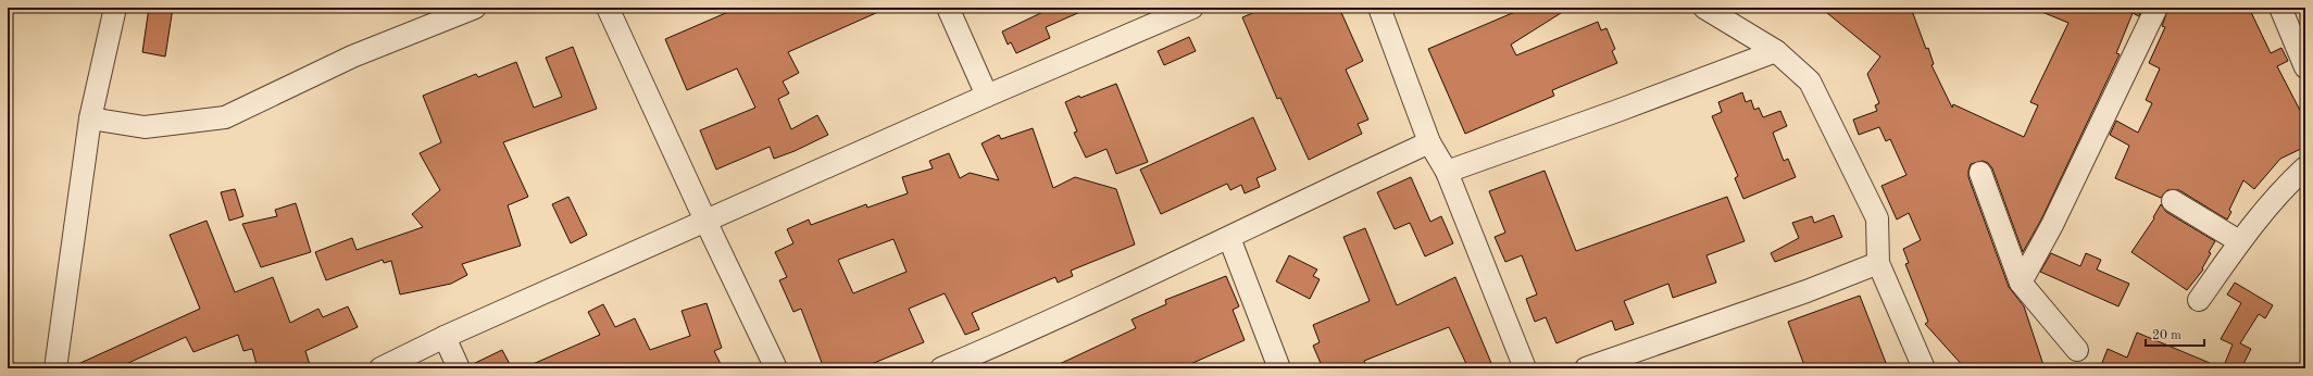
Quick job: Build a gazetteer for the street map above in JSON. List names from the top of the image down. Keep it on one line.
{"scale_bar":"20 m"}
